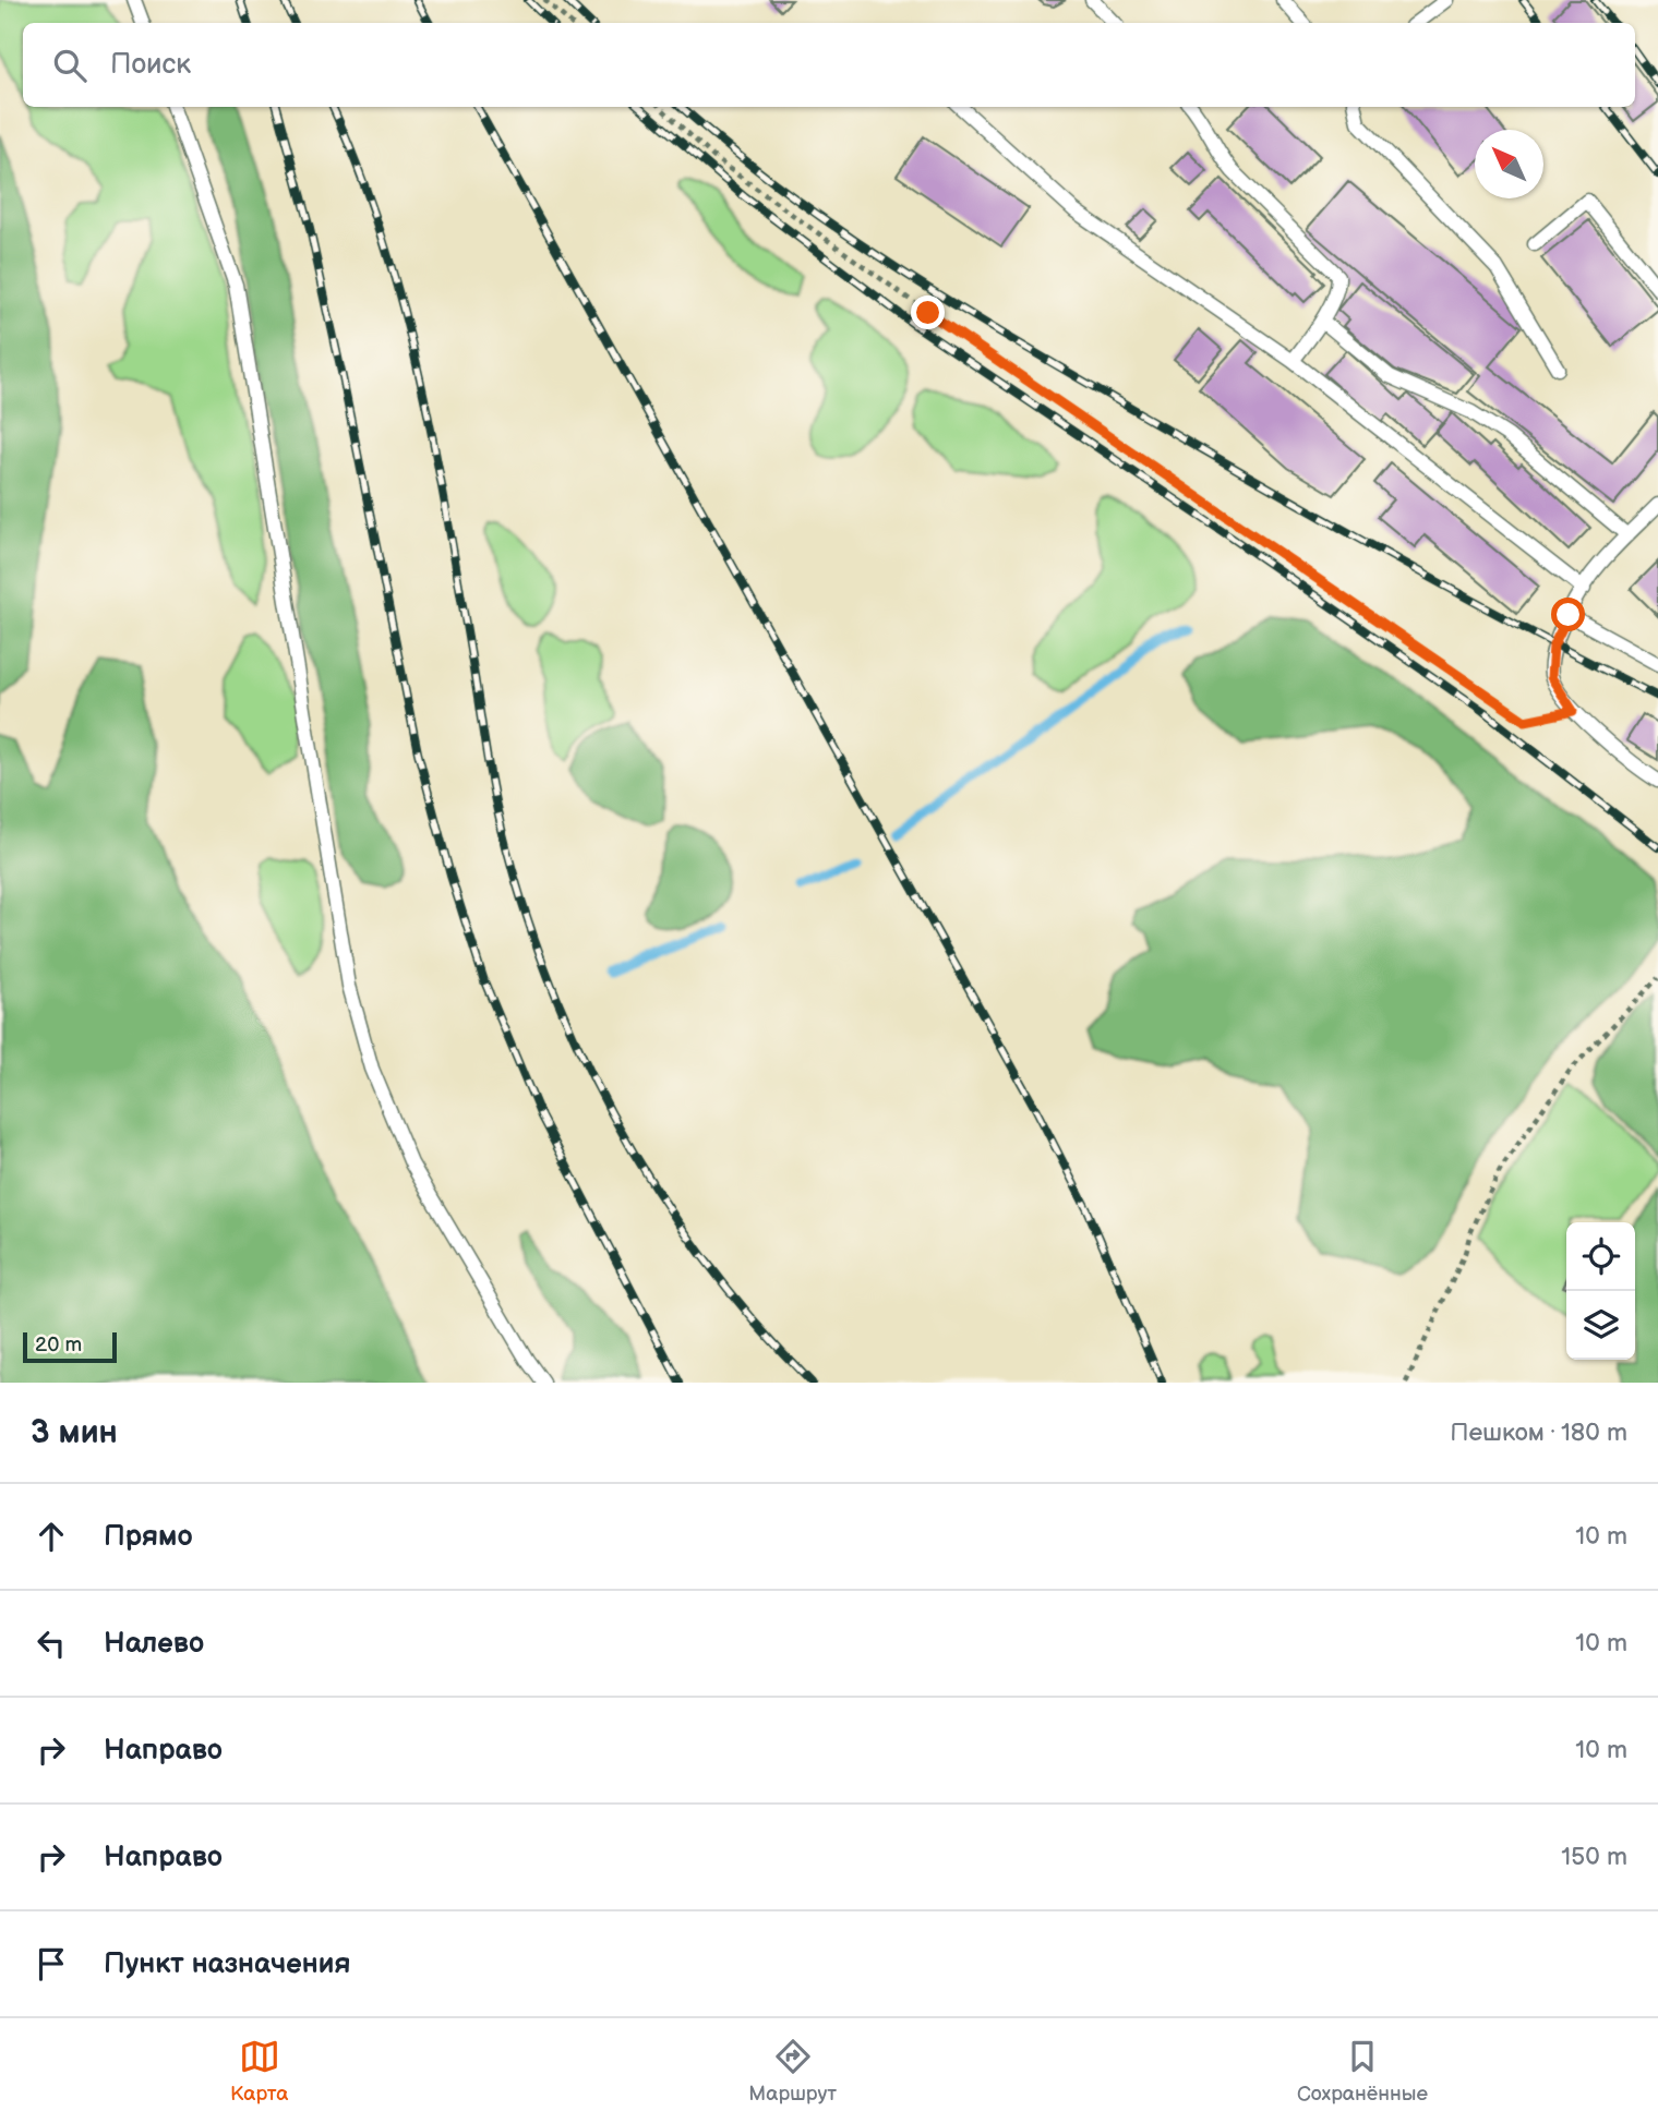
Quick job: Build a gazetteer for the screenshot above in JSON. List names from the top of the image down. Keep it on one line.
{"scale_bar":"20 m","north":"top left","page":{"search":"Поиск","scale":"20 m","heading":["3 мин","Пешком · 180 m"],"list":[["Прямо","10 m"],["Налево","10 m"],["Направо","10 m"],["Направо","150 m"],"Пункт назначения"],"nav":["Карта","Маршрут","Сохранённые"]}}
